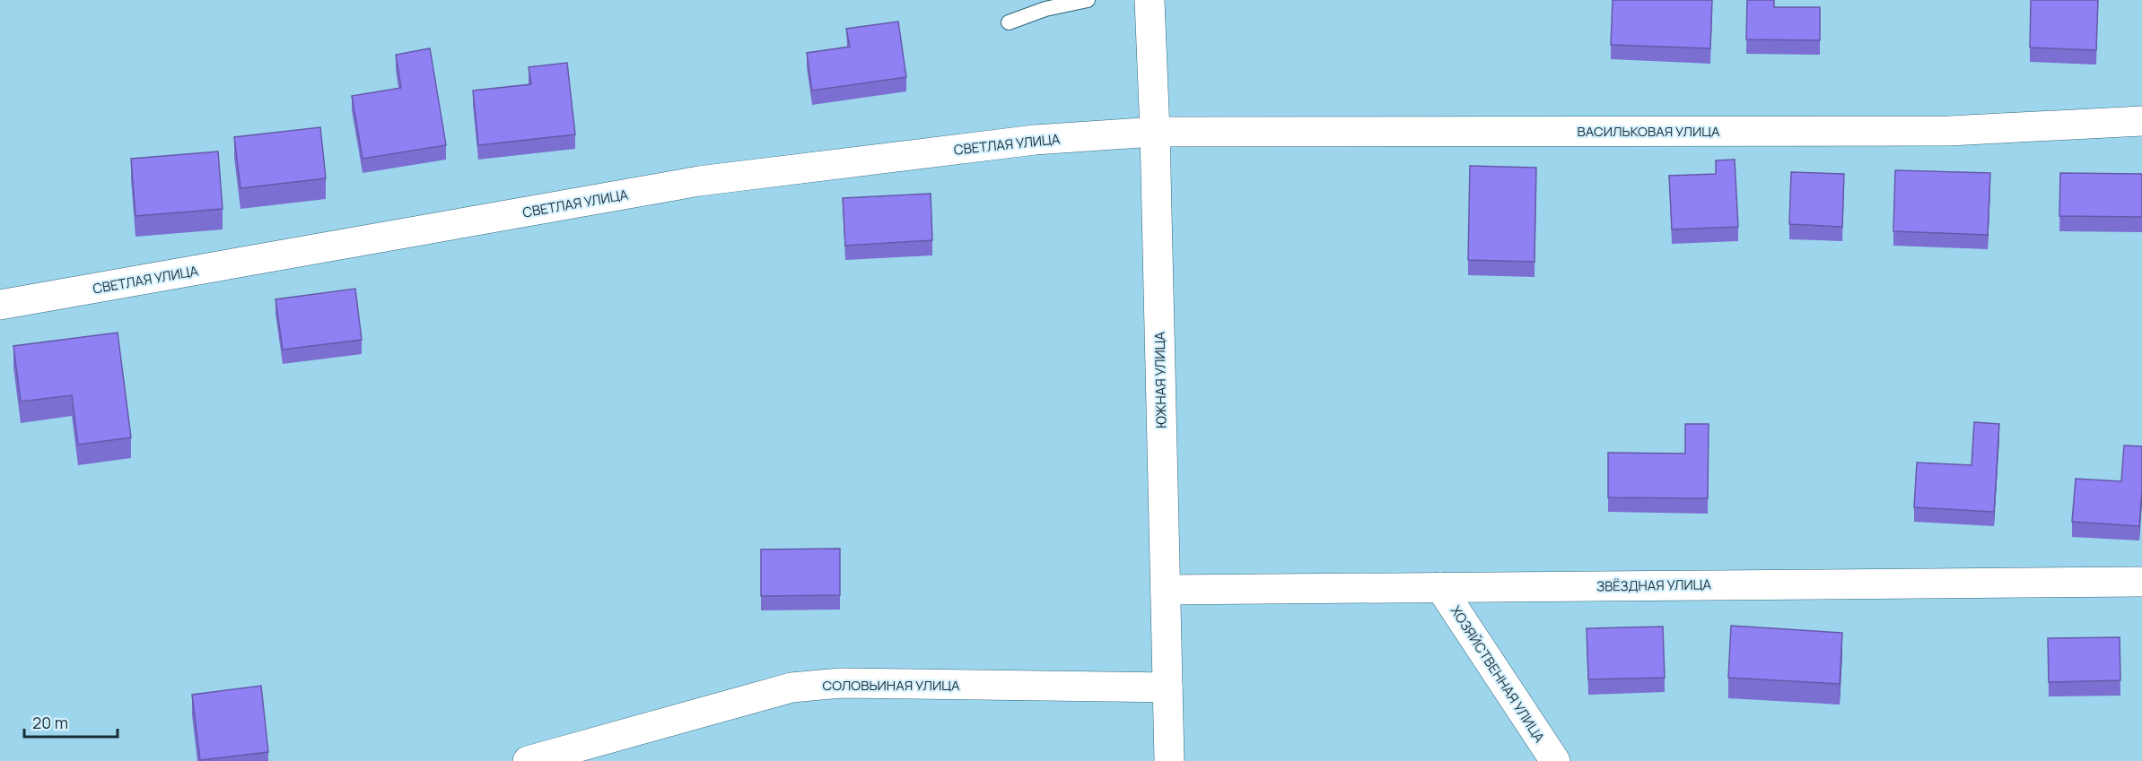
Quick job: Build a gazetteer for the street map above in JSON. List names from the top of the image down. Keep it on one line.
{"streets":{"street":["ВАСИЛЬКОВАЯ УЛИЦА","СВЕТЛАЯ УЛИЦА","ЮЖНАЯ УЛИЦА","ЗВЁЗДНАЯ УЛИЦА","ХОЗЯЙСТВЕННАЯ УЛИЦА","СОЛОВЬИНАЯ УЛИЦА"]},"crossings":[["ВАСИЛЬКОВАЯ УЛИЦА","СВЕТЛАЯ УЛИЦА"],["ВАСИЛЬКОВАЯ УЛИЦА","ЮЖНАЯ УЛИЦА"],["СВЕТЛАЯ УЛИЦА","ЮЖНАЯ УЛИЦА"],["ЮЖНАЯ УЛИЦА","ЗВЁЗДНАЯ УЛИЦА"],["ЮЖНАЯ УЛИЦА","СОЛОВЬИНАЯ УЛИЦА"],["ЗВЁЗДНАЯ УЛИЦА","ХОЗЯЙСТВЕННАЯ УЛИЦА"]],"scale_bar":"20 m"}
